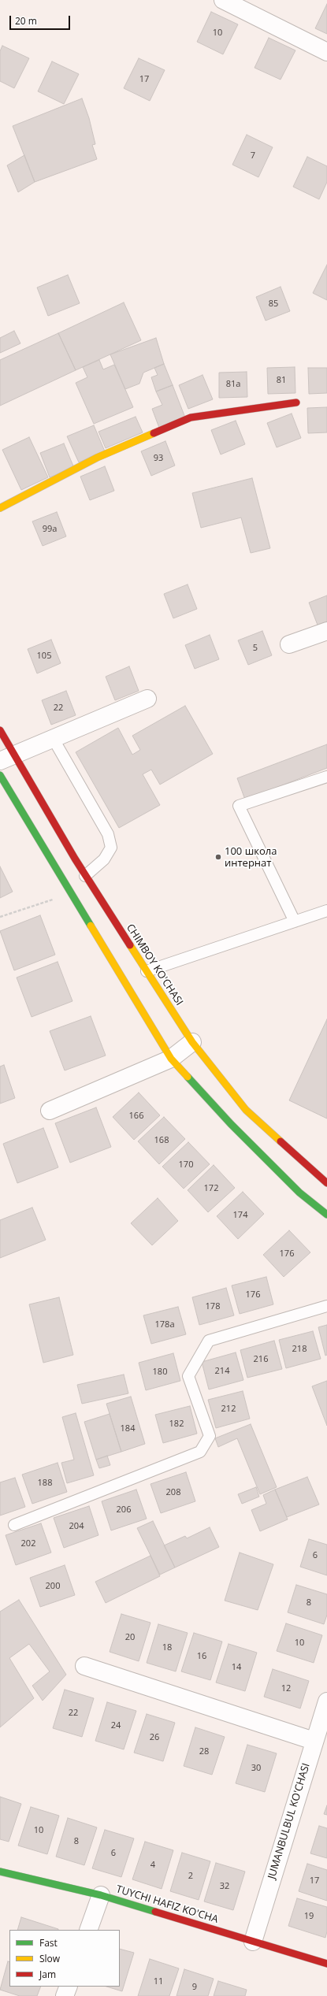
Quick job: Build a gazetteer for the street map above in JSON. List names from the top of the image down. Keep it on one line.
{"streets":{"main road":["CHIMBOY KO'CHASI","TUYCHI HAFIZ KO'CHA"],"street":["JUMANBULBUL KO'CHASI"]},"crossings":[["JUMANBULBUL KO'CHASI","TUYCHI HAFIZ KO'CHA"]],"places":["100 школа интернат"],"house_numbers":["10","17","7","85","81","81a","93","99a","5","105","22","166","168","170","172","174","176","176","178","178a","218","216","214","180","212","182","184","188","208","206","204","202","6","200","8","20","10","18","16","14","12","22","24","26","28","30","10","8","6","4","2","17","32","19","11","9"],"legend":["Fast","Slow","Jam"],"scale_bar":"20 m"}
